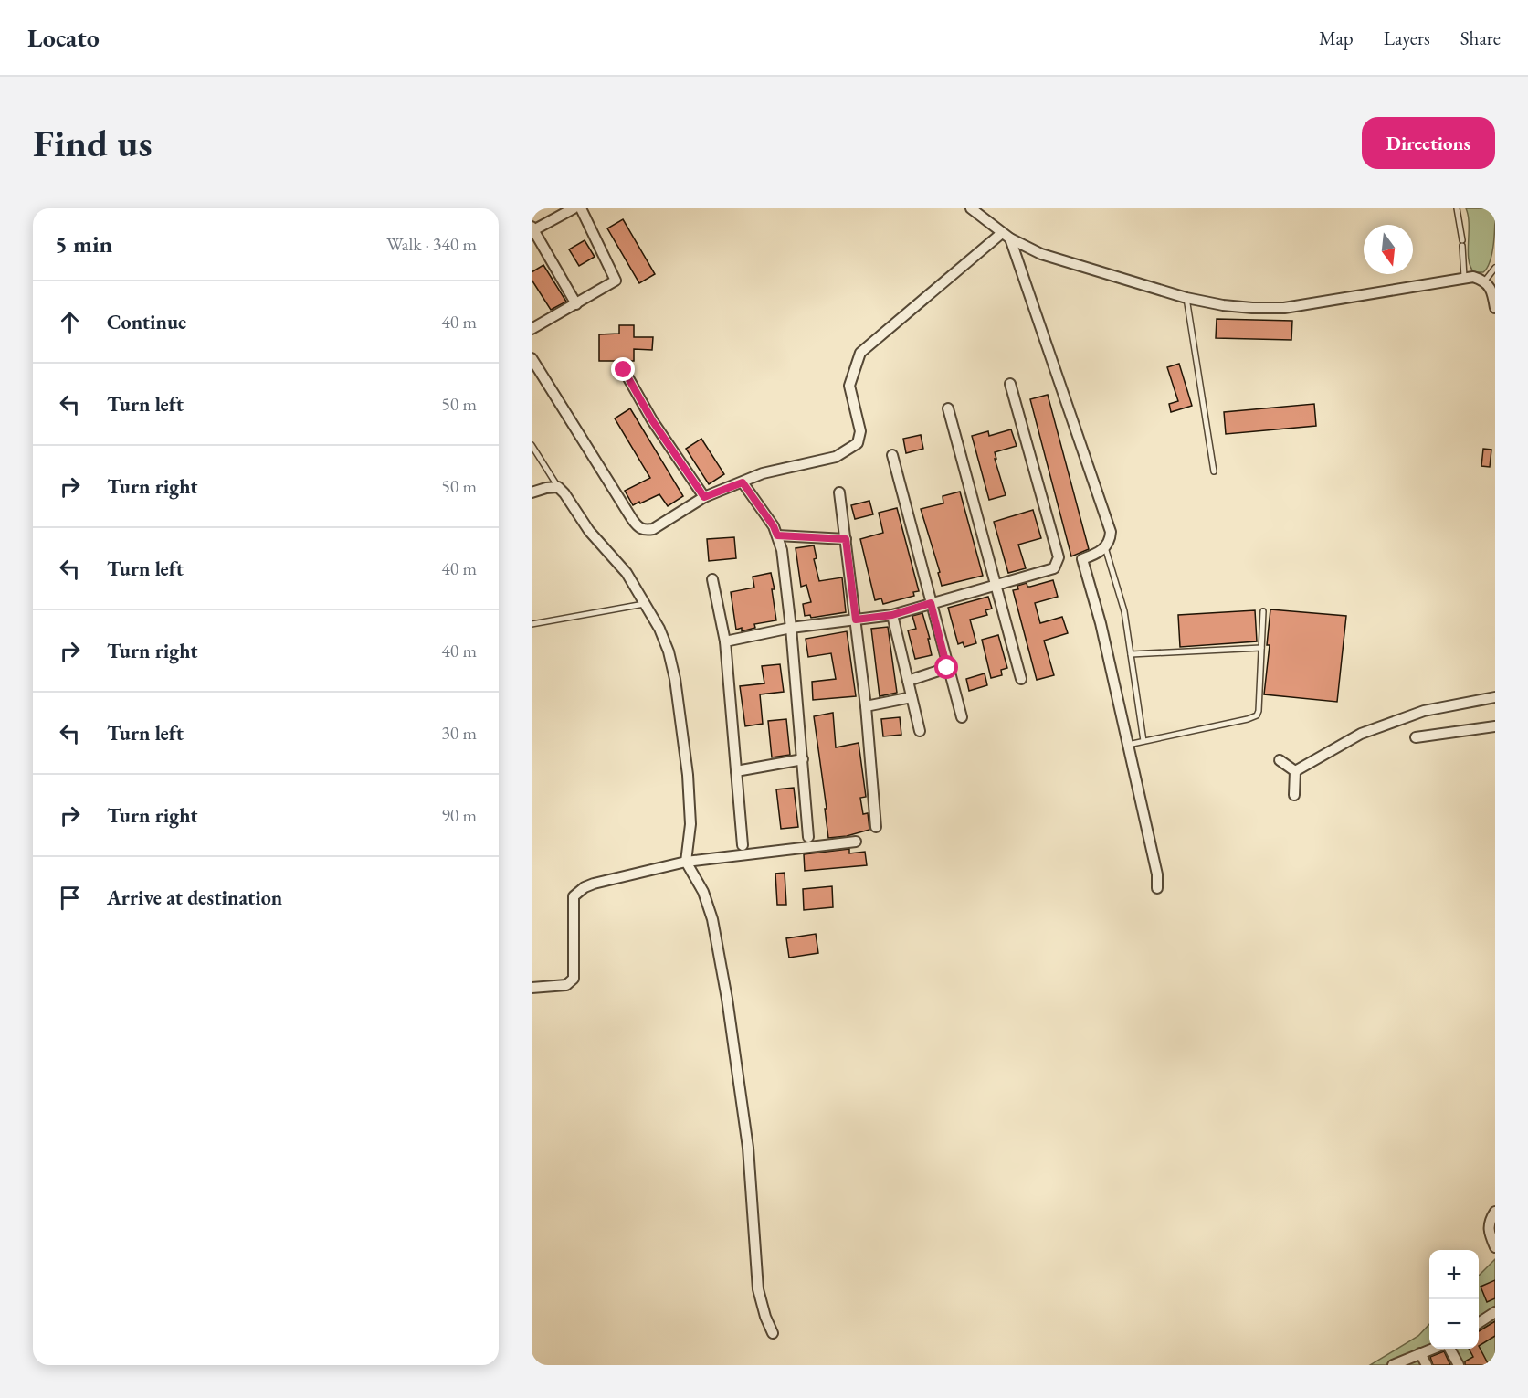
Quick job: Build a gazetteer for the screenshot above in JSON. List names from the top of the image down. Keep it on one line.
{"north":"bottom","page":{"header":"Locato","nav":["Map","Layers","Share"],"buttons":"Directions","title":"Find us","heading":["5 min","Walk · 340 m"],"list":[["Continue","40 m"],["Turn left","50 m"],["Turn right","50 m"],["Turn left","40 m"],["Turn right","40 m"],["Turn left","30 m"],["Turn right","90 m"],"Arrive at destination"],"map_buttons":["+","−"]}}
